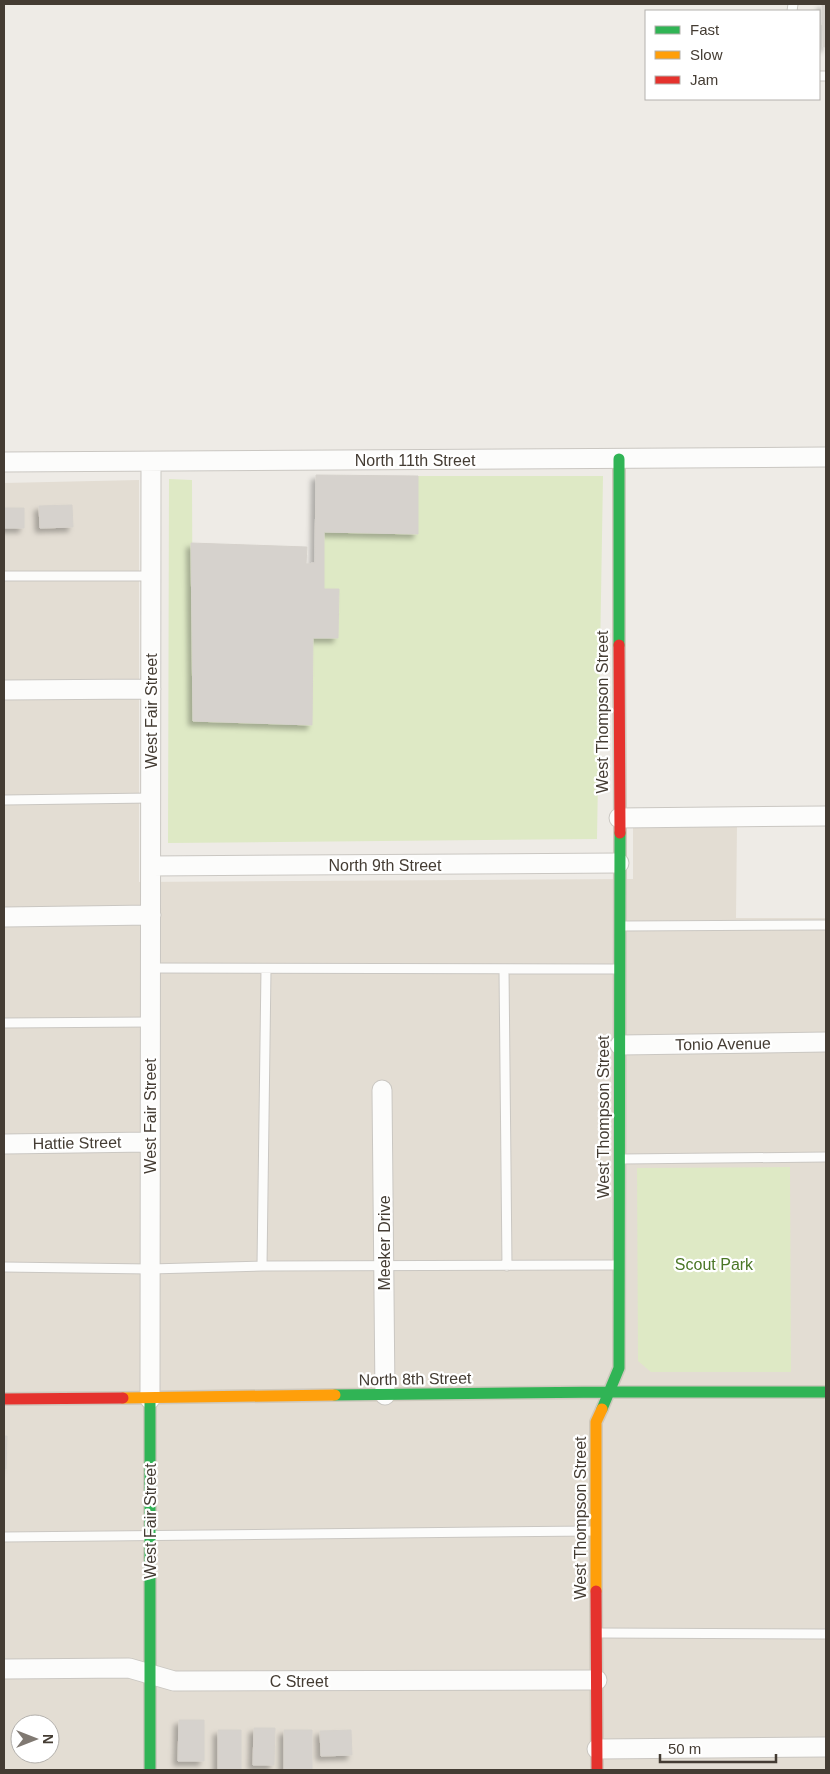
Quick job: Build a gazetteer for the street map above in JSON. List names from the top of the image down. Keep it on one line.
{"streets":{"street":["North 11th Street","West Fair Street","West Thompson Street","North 9th Street","Tonio Avenue","Hattie Street","Meeker Drive","North 8th Street","C Street"]},"crossings":[["North 11th Street","West Fair Street"],["North 11th Street","West Thompson Street"],["West Fair Street","North 9th Street"],["West Fair Street","Hattie Street"],["West Fair Street","North 8th Street"],["West Fair Street","C Street"],["West Thompson Street","North 9th Street"],["West Thompson Street","Tonio Avenue"],["West Thompson Street","North 8th Street"],["West Thompson Street","C Street"],["Meeker Drive","North 8th Street"]],"parks":["Scout Park"],"legend":["Fast","Slow","Jam"],"scale_bar":"50 m","north":"right"}
